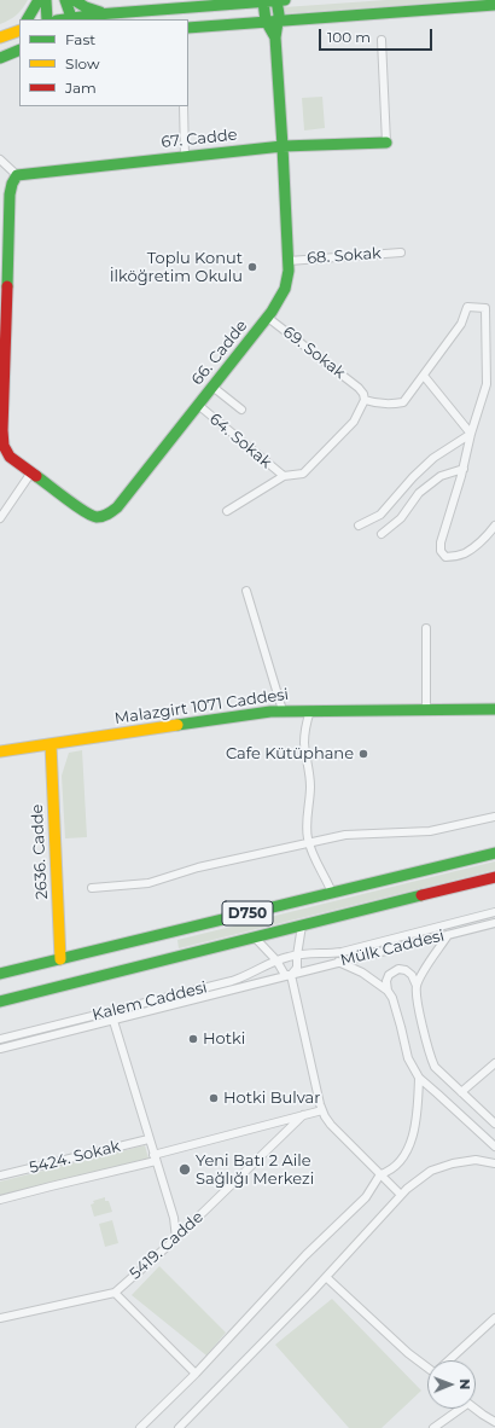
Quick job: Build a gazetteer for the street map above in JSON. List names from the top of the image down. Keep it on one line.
{"streets":{"main road":["67. Cadde","66. Cadde","Malazgirt 1071 Caddesi","2636. Cadde","D750"],"street":["68. Sokak","69. Sokak","64. Sokak","Mülk Caddesi","Kalem Caddesi","5424. Sokak","5419. Cadde"]},"crossings":[["67. Cadde","66. Cadde"],["68. Sokak","66. Cadde"],["66. Cadde","69. Sokak"],["66. Cadde","64. Sokak"],["Malazgirt 1071 Caddesi","2636. Cadde"],["2636. Cadde","D750"],["Mülk Caddesi","Kalem Caddesi"]],"places":["Toplu Konut İlköğretim Okulu","Cafe Kütüphane","Hotki","Hotki Bulvar","Yeni Batı 2 Aile Sağlığı Merkezi"],"legend":["Fast","Slow","Jam"],"scale_bar":"100 m","north":"right"}
